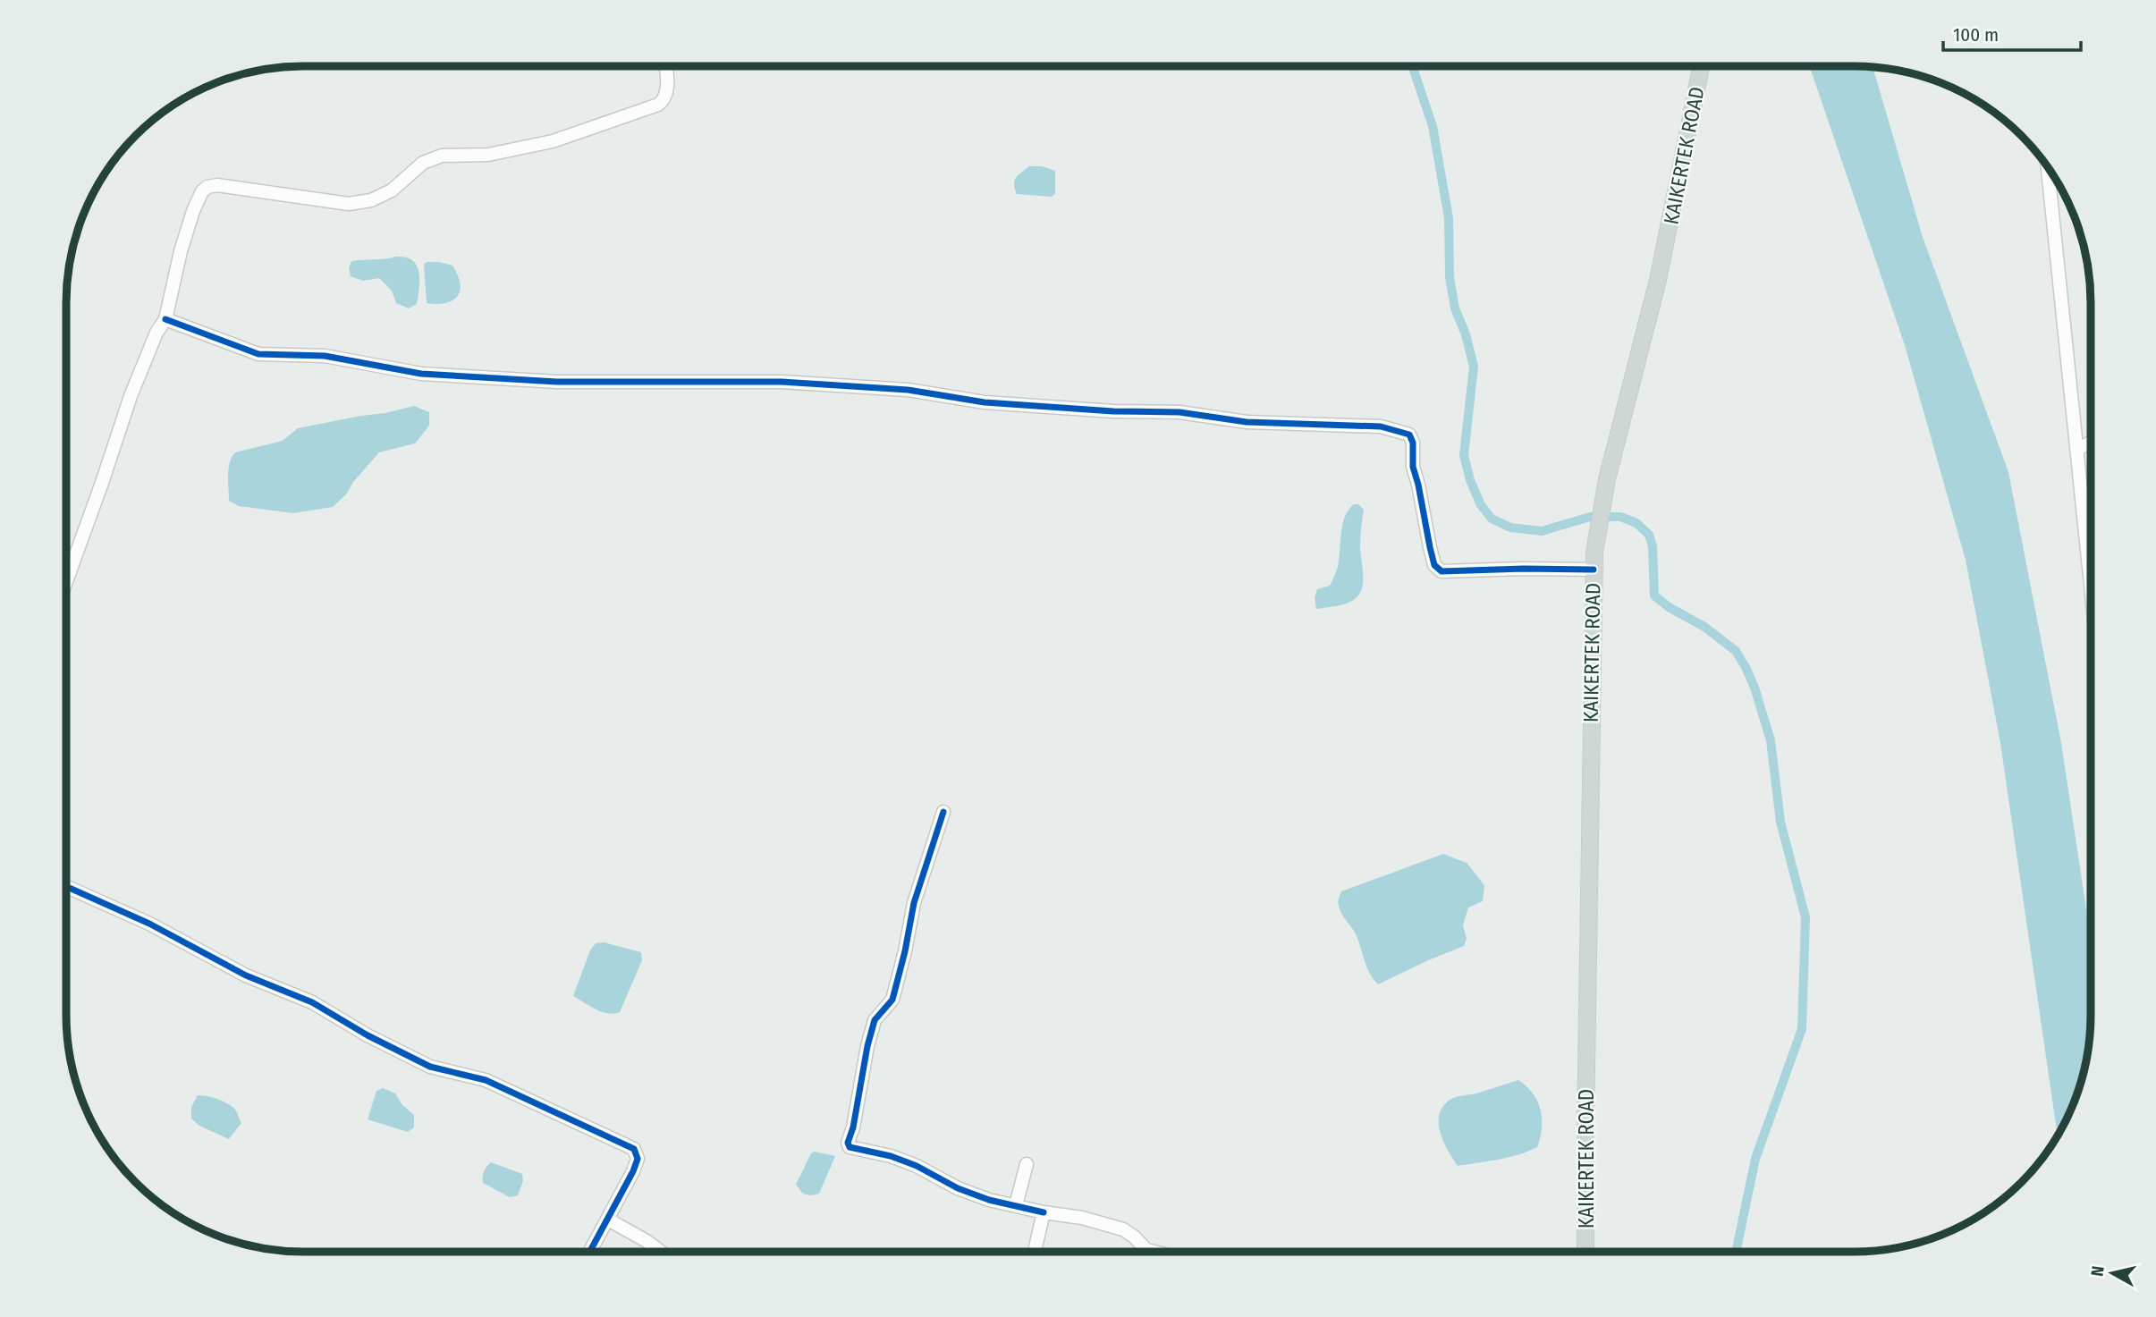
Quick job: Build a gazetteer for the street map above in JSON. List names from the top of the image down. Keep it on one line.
{"streets":{"main road":["KAIKERTEK ROAD"]},"scale_bar":"100 m","north":"left"}
